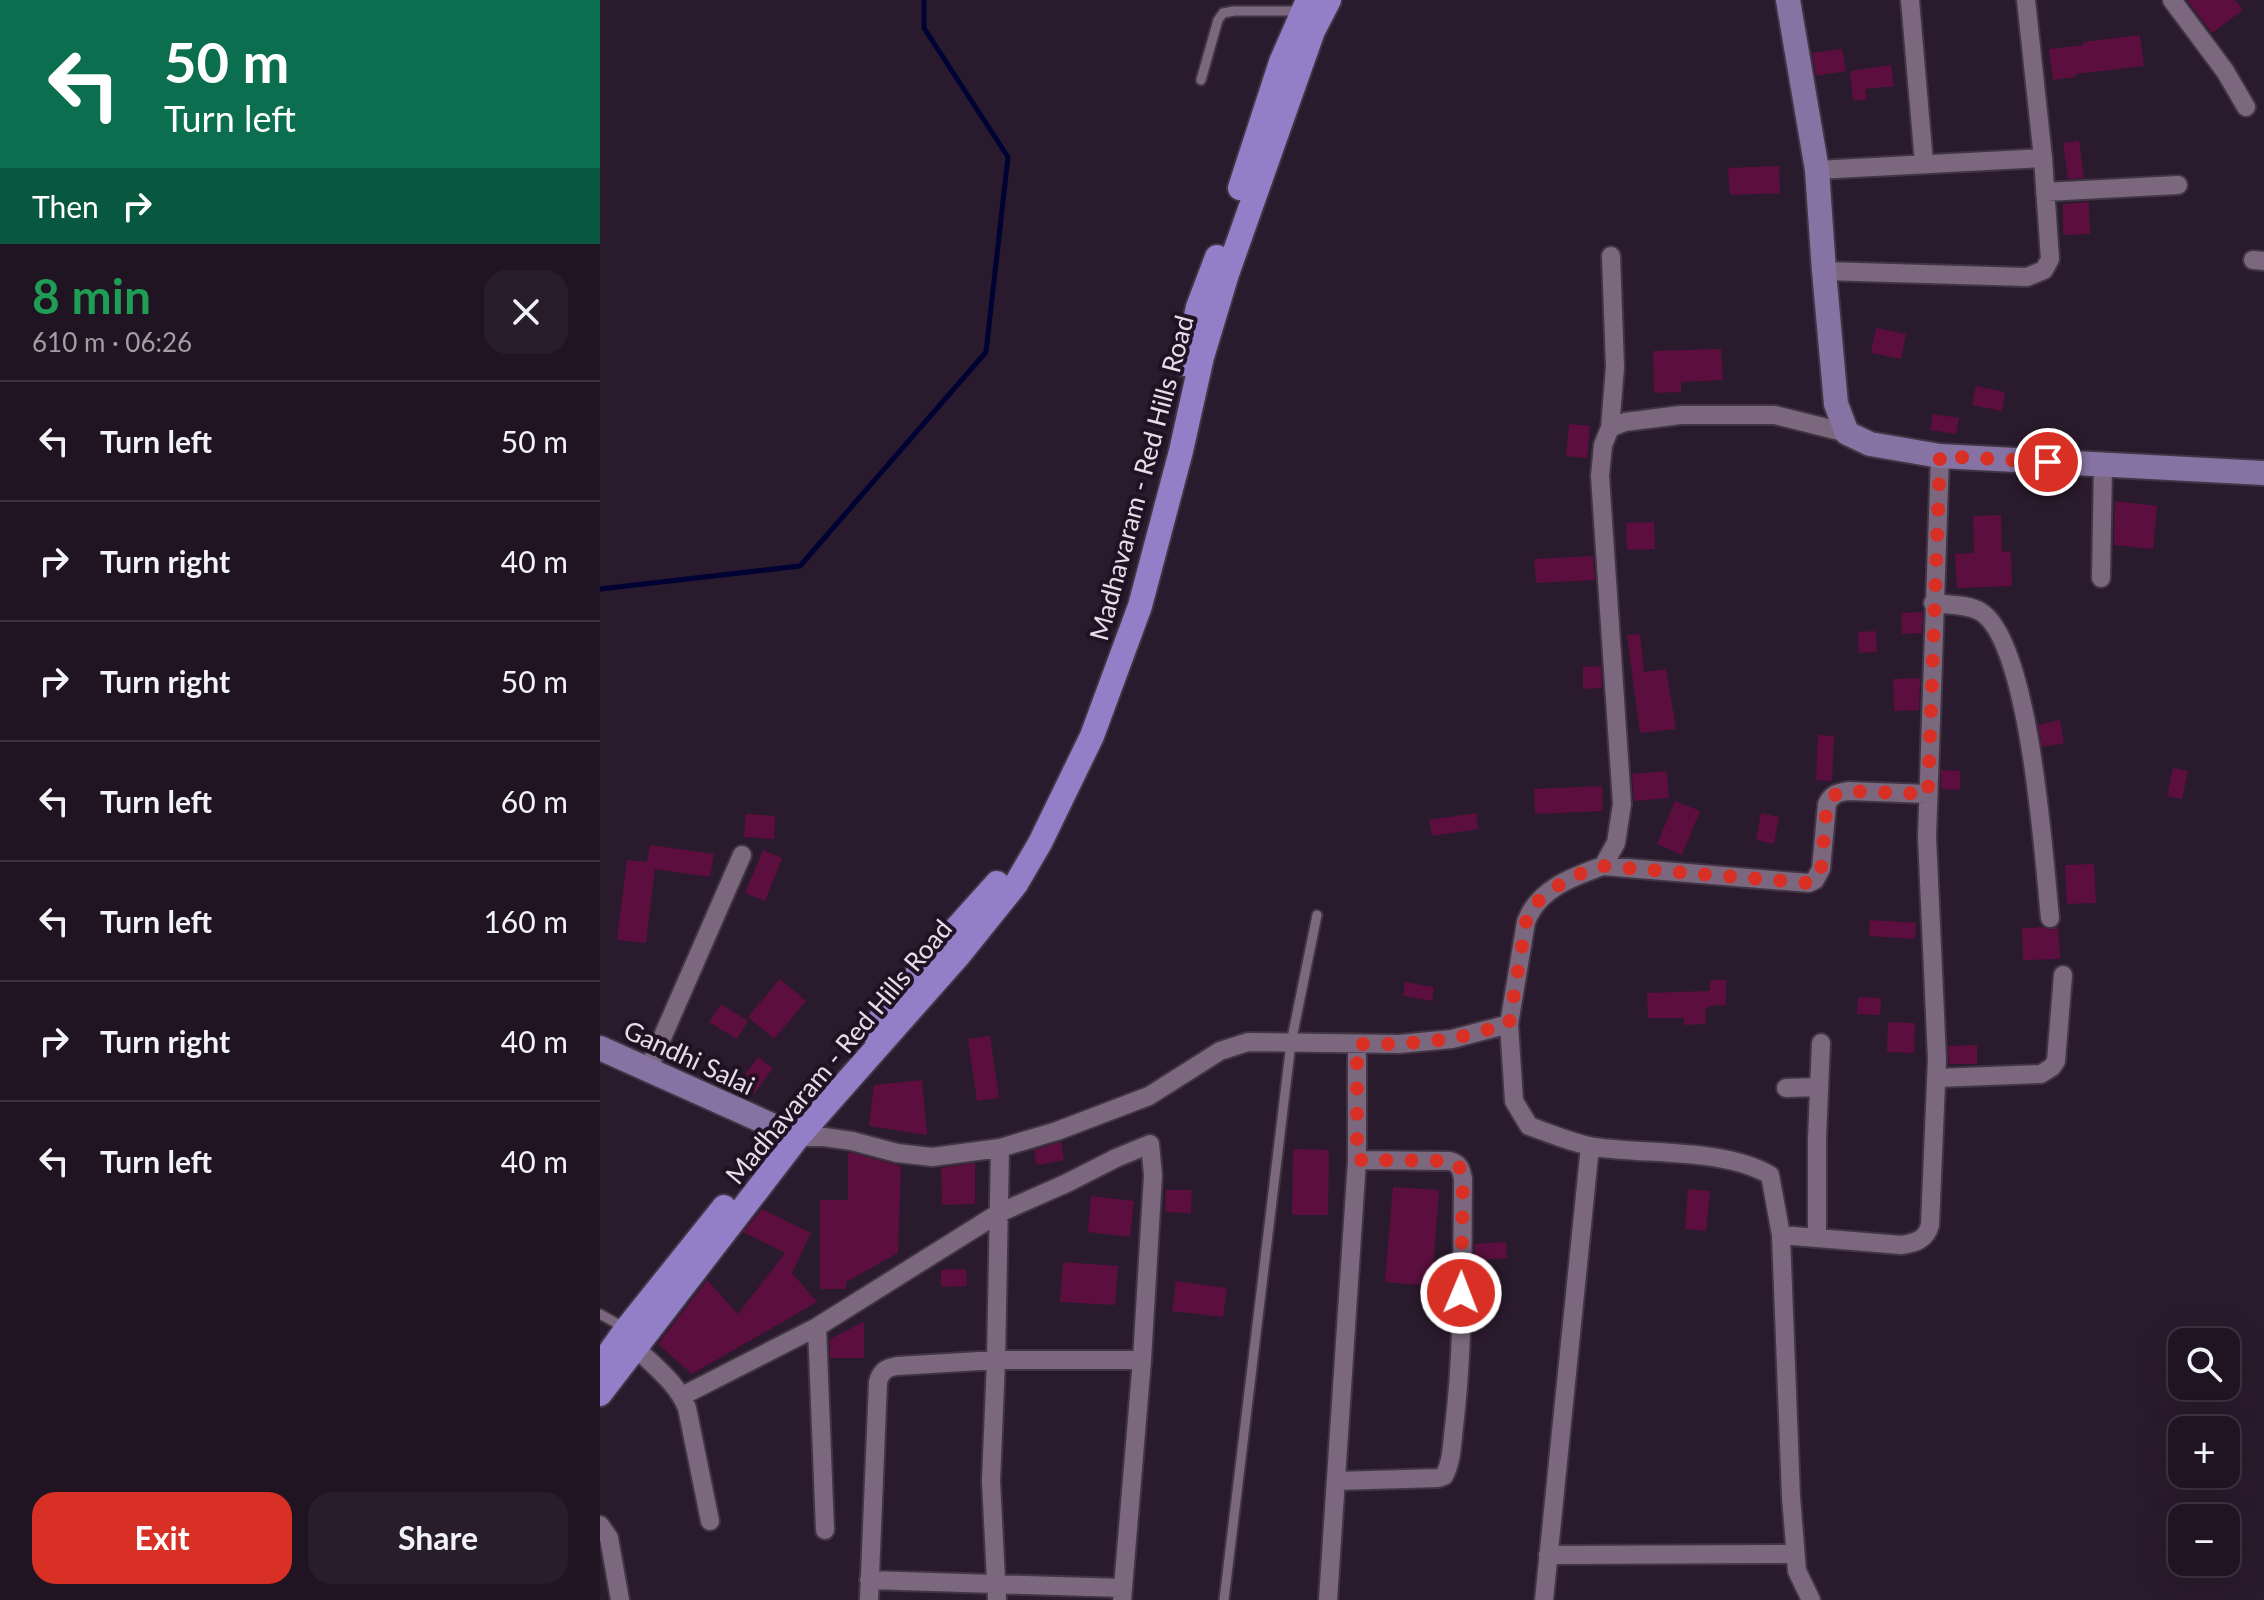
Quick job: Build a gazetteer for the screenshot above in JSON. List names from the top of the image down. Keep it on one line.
{"streets":{"main road":["Madhavaram - Red Hills Road"],"street":["Gandhi Salai"]},"crossings":[["Madhavaram - Red Hills Road","Gandhi Salai"]],"page":{"turn":["50 m","Turn left"],"then":"Then","heading":["8 min","610 m · 06:26"],"list":[{"name":"Turn left","value":"50 m"},{"name":"Turn right","value":"40 m"},{"name":"Turn right","value":"50 m"},{"name":"Turn left","value":"60 m"},{"name":"Turn left","value":"160 m"},{"name":"Turn right","value":"40 m"},{"name":"Turn left","value":"40 m"}],"map_buttons":["+","−"],"buttons":["Exit","Share"]}}
